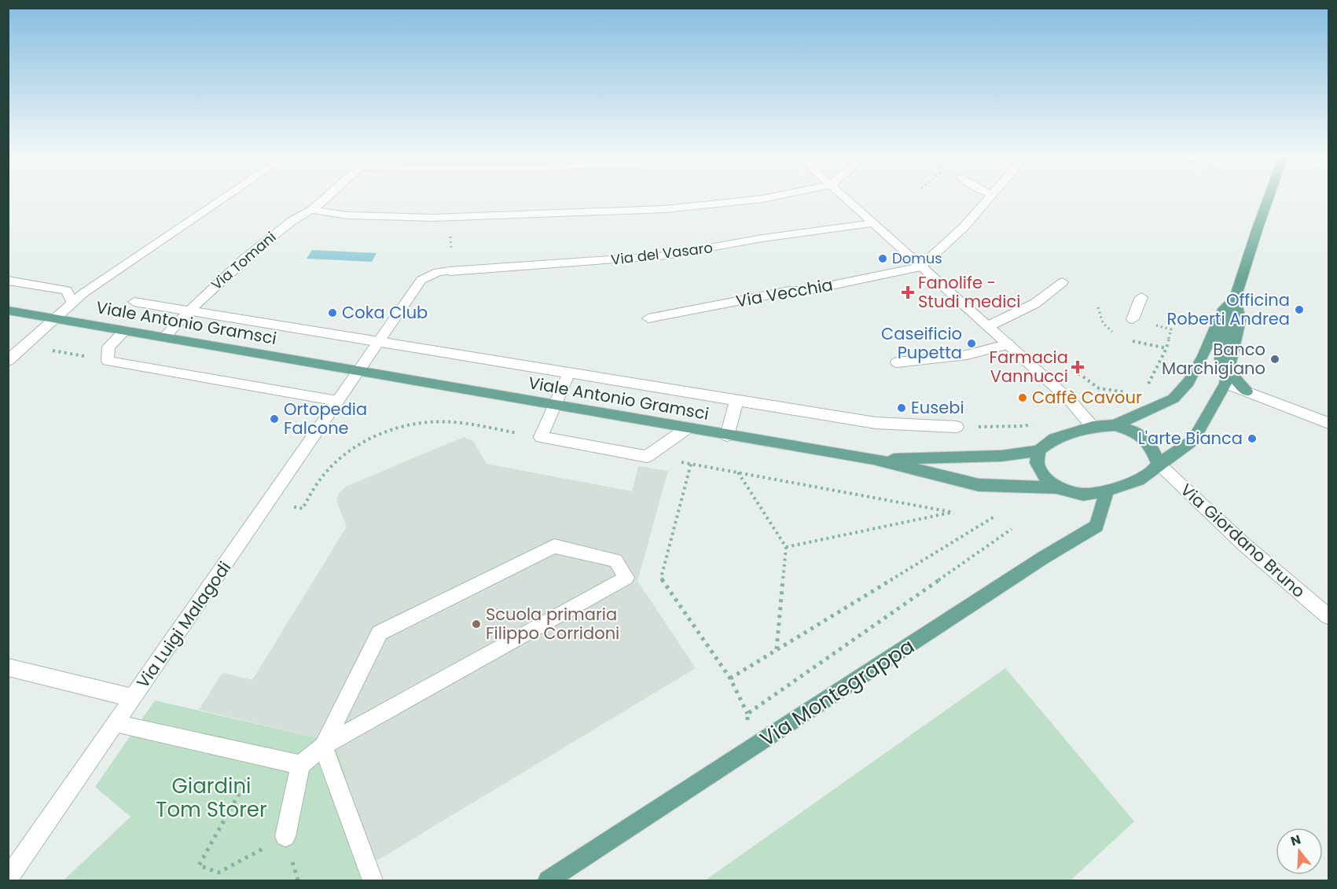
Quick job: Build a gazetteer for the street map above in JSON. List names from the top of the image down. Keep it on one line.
{"streets":{"main road":["Viale Antonio Gramsci","Via Montegrappa"],"street":["Via del Vasaro","Via Tomani","Via Vecchia","Via Giordano Bruno","Via Luigi Malagodi"]},"crossings":[["Via Tomani","Viale Antonio Gramsci"],["Viale Antonio Gramsci","Via Giordano Bruno"],["Viale Antonio Gramsci","Via Luigi Malagodi"],["Viale Antonio Gramsci","Via Montegrappa"]],"parks":["Giardini Tom Storer"],"places":{"other":["Domus","Officina Roberti Andrea","Coka Club","Caseificio Pupetta","Banco Marchigiano","Caffè Cavour","Eusebi","Ortopedia Falcone","L'arte Bianca","Scuola primaria Filippo Corridoni"],"health":["Fanolife - Studi medici","Farmacia Vannucci"]},"north":"top"}
